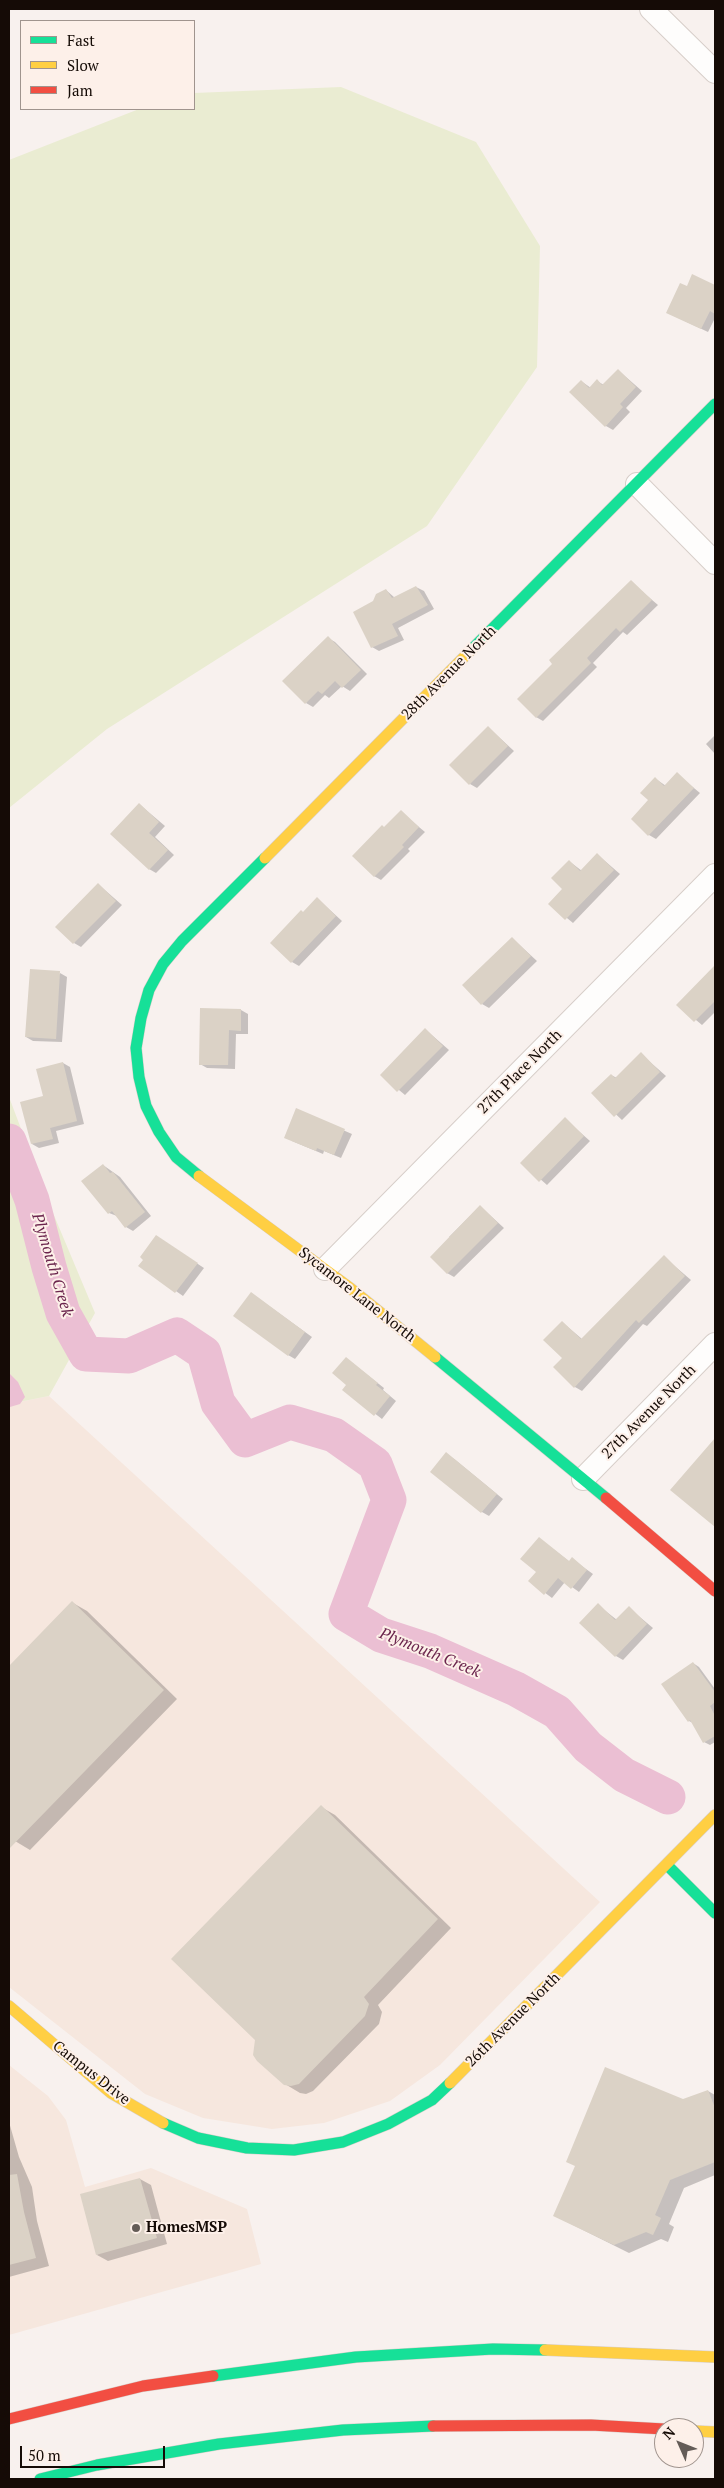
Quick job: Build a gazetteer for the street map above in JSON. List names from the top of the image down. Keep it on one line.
{"streets":{"main road":["28th Avenue North","Sycamore Lane North","26th Avenue North","Campus Drive"],"street":["27th Place North","27th Avenue North"]},"crossings":[["28th Avenue North","Sycamore Lane North"],["27th Place North","Sycamore Lane North"],["Sycamore Lane North","27th Avenue North"],["26th Avenue North","Campus Drive"]],"water":["Plymouth Creek"],"places":["HomesMSP"],"legend":["Fast","Slow","Jam"],"scale_bar":"50 m","north":"top left"}
